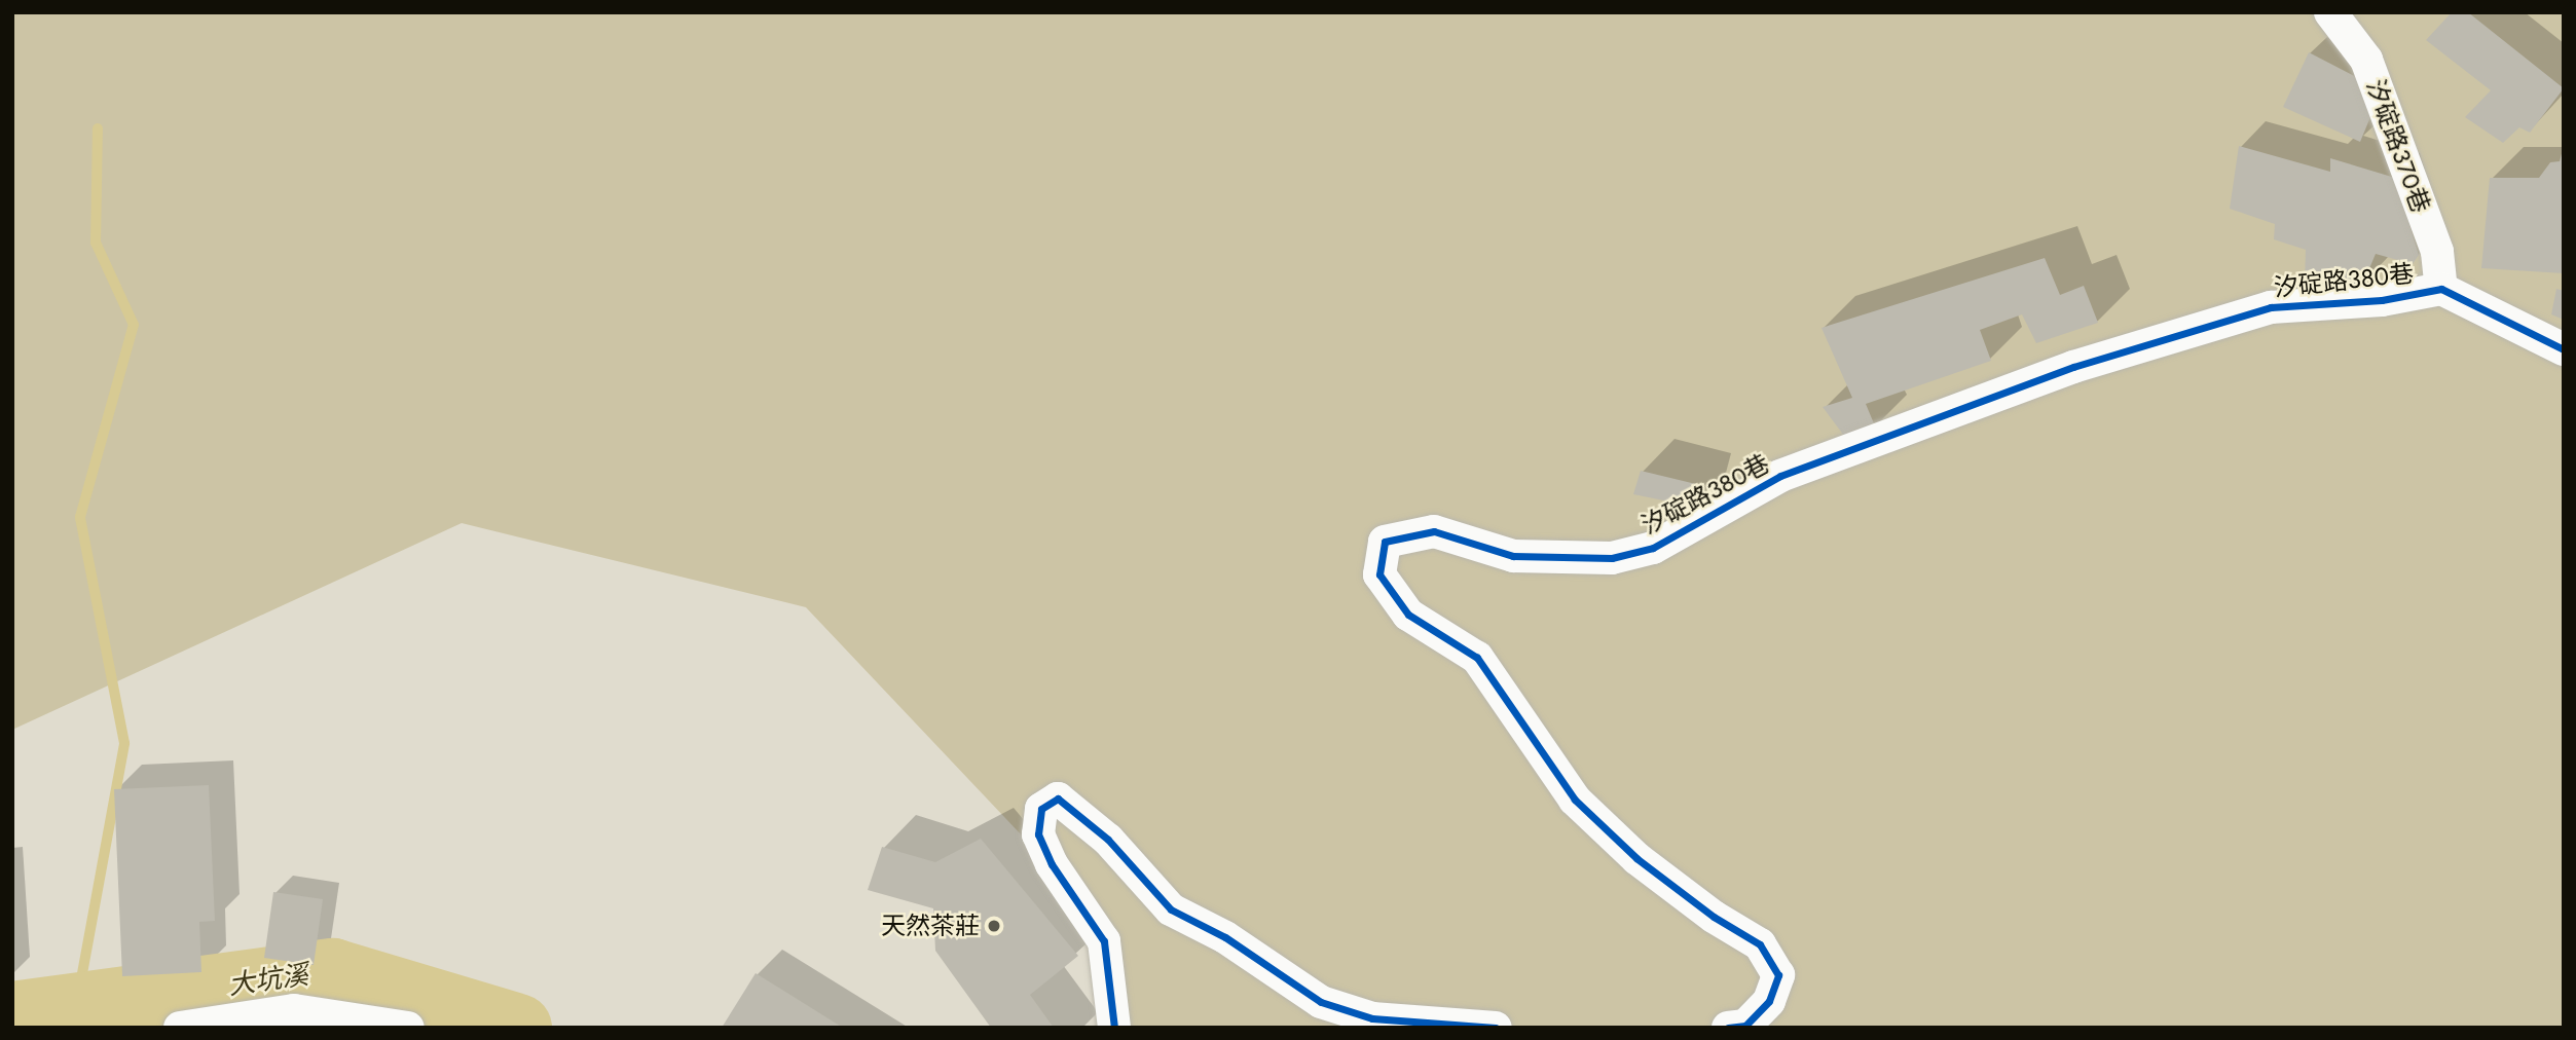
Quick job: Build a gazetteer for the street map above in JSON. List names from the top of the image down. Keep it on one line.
{"streets":{"street":["汐碇路370巷","汐碇路380巷"]},"crossings":[["汐碇路370巷","汐碇路380巷"]],"water":["大坑溪"],"places":["天然茶莊"]}
